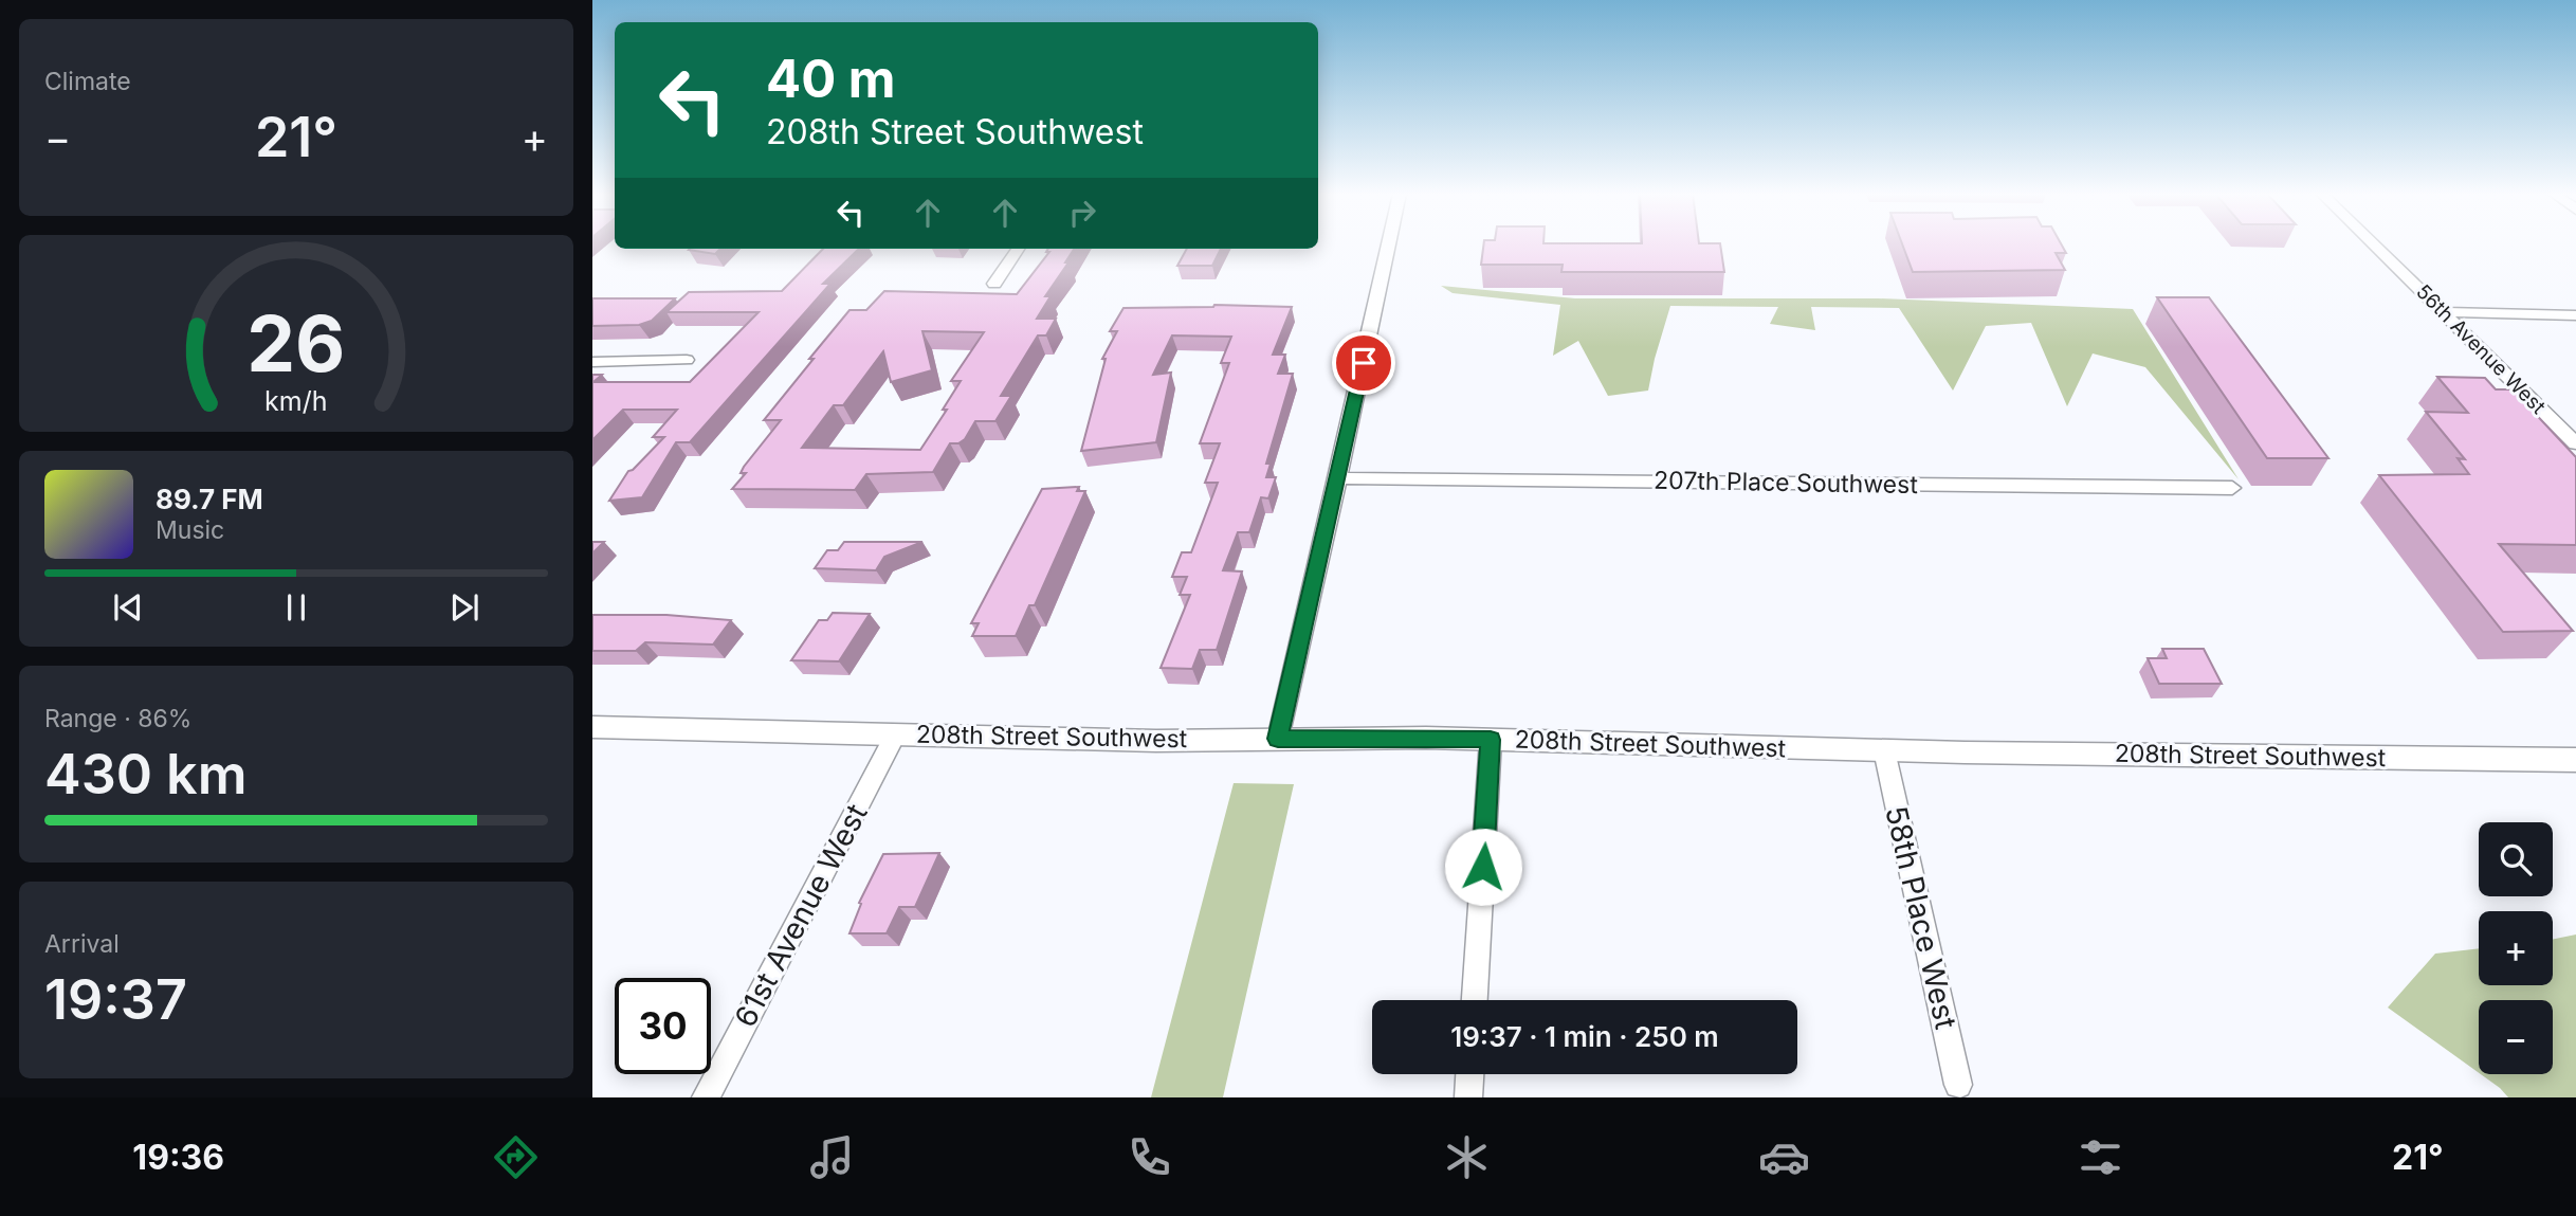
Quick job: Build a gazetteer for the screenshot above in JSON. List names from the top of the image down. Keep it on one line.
{"streets":{"street":["56th Avenue West","207th Place Southwest","208th Street Southwest","61st Avenue West","58th Place West"]},"crossings":[["208th Street Southwest","61st Avenue West"],["208th Street Southwest","58th Place West"]],"page":{"tile":["Climate",["Range · 86%","430 km"],["Arrival","19:37"]],"turn":["40 m","208th Street Southwest"],"heat":["−","21°","+"],"song":["89.7 FM","Music"],"map_buttons":["+","−"],"limit":"30","trip":"19:37 · 1 min · 250 m","tabs":["19:36","21°"],"gauge":["26","km/h"]}}
